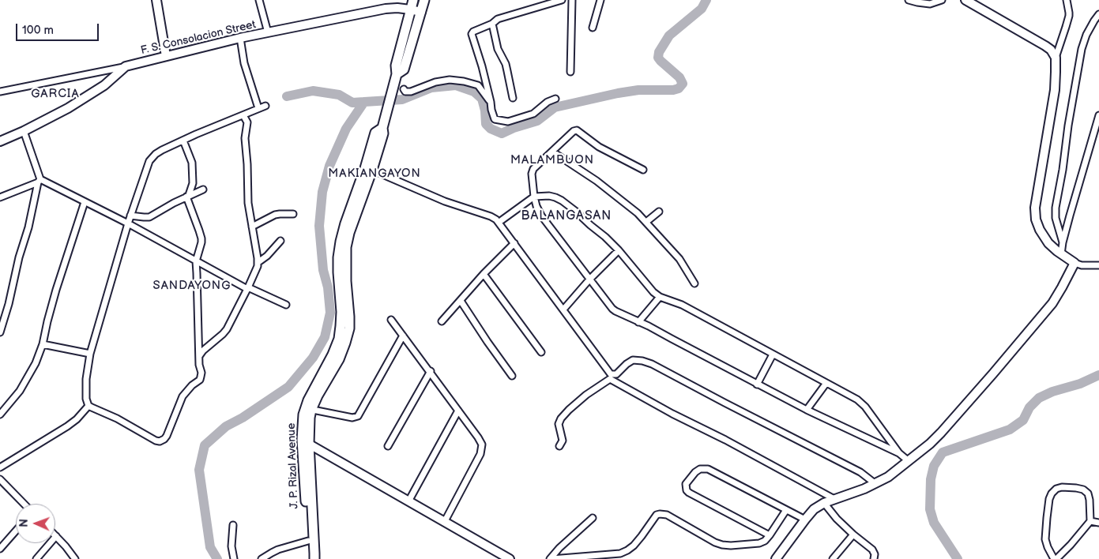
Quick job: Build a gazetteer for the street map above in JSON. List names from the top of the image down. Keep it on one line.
{"streets":{"main road":["J. P. Rizal Avenue"],"street":["F. S. Consolacion Street"]},"crossings":[["F. S. Consolacion Street","J. P. Rizal Avenue"]],"districts":["GARCIA","MALAMBUON","MAKIANGAYON","BALANGASAN","SANDAYONG"],"scale_bar":"100 m","north":"left"}
